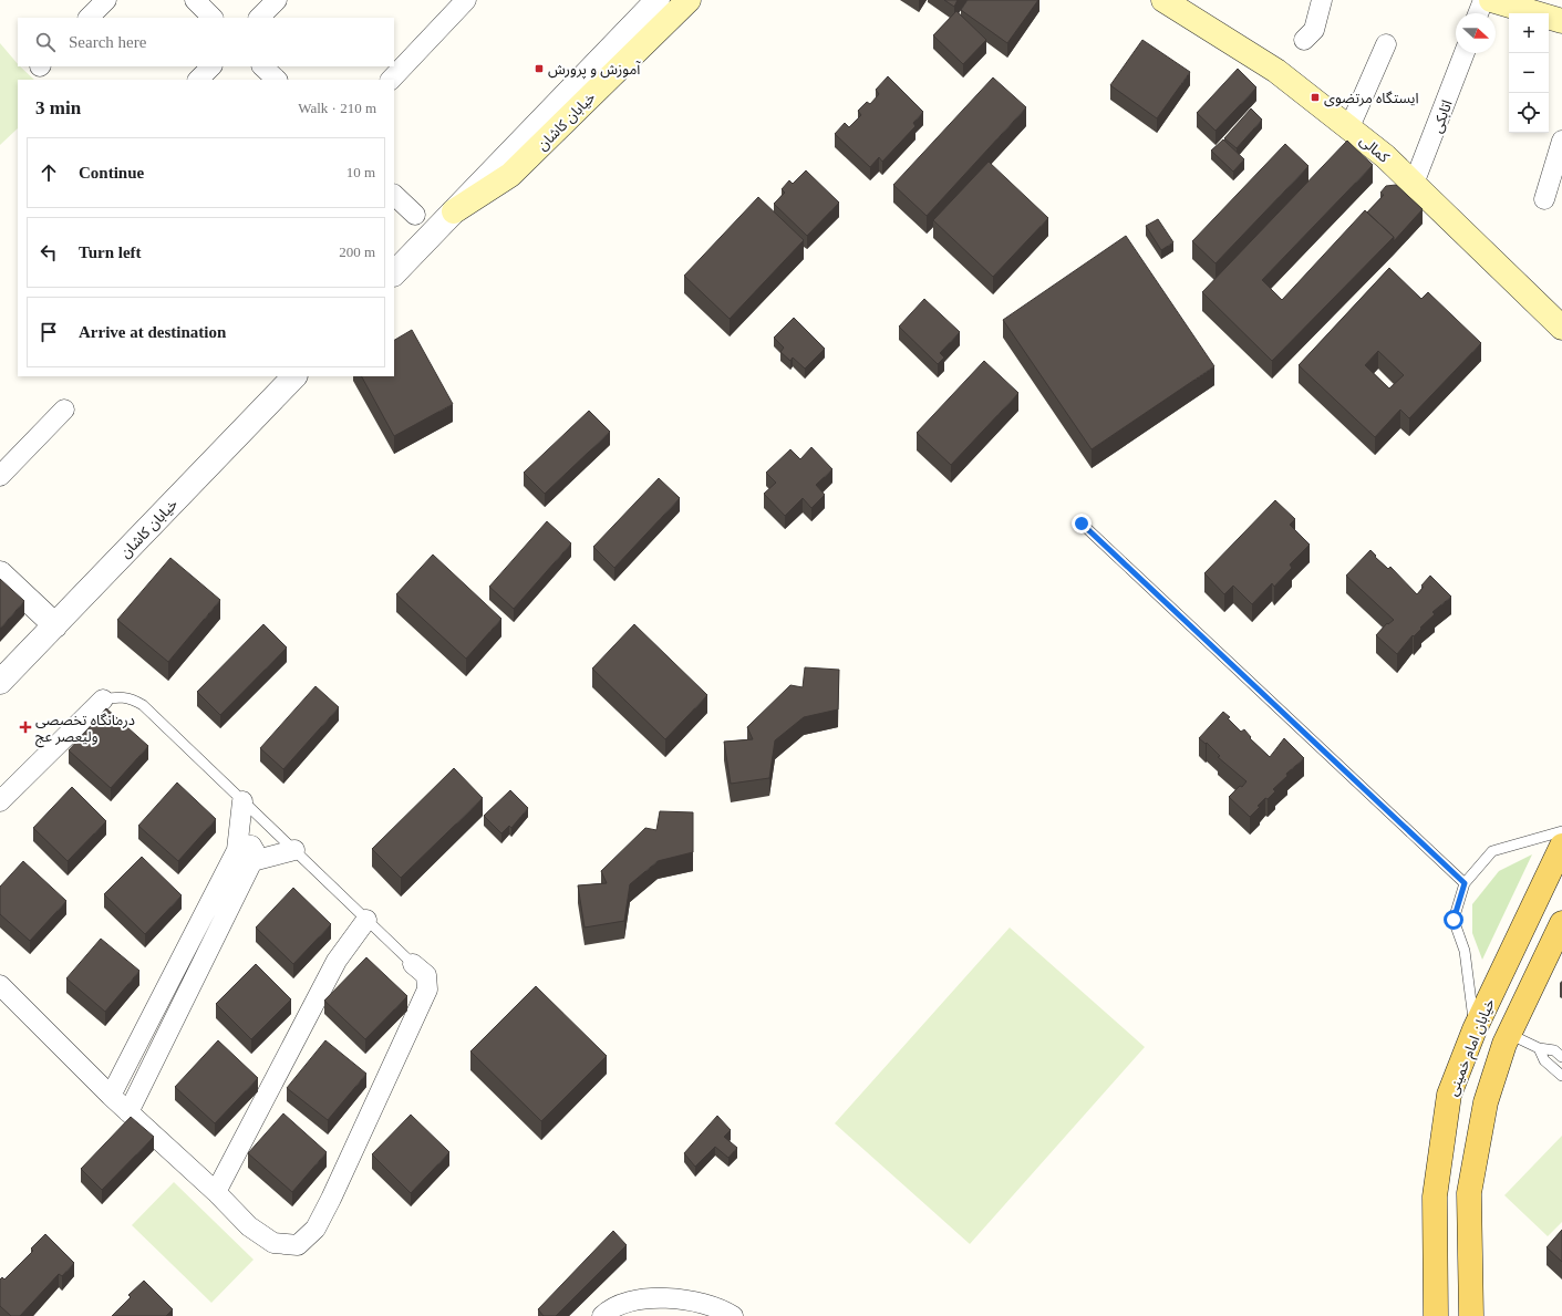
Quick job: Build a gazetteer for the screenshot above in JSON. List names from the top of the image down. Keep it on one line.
{"streets":{"main road":["خیابان کاشان","کمالی","خیابان امام خمینی"],"street":["اتابکی"]},"crossings":[["اتابکی","کمالی"]],"places":{"transit":["آموزش و پرورش","ایستگاه مرتضوی"],"health":["درمانگاه تخصصی ولیعصر عج"]},"north":"right","page":{"map_buttons":["+","−"],"search":"Search here","heading":["3 min","Walk · 210 m"],"list":[["Continue","10 m"],["Turn left","200 m"],"Arrive at destination"]}}
